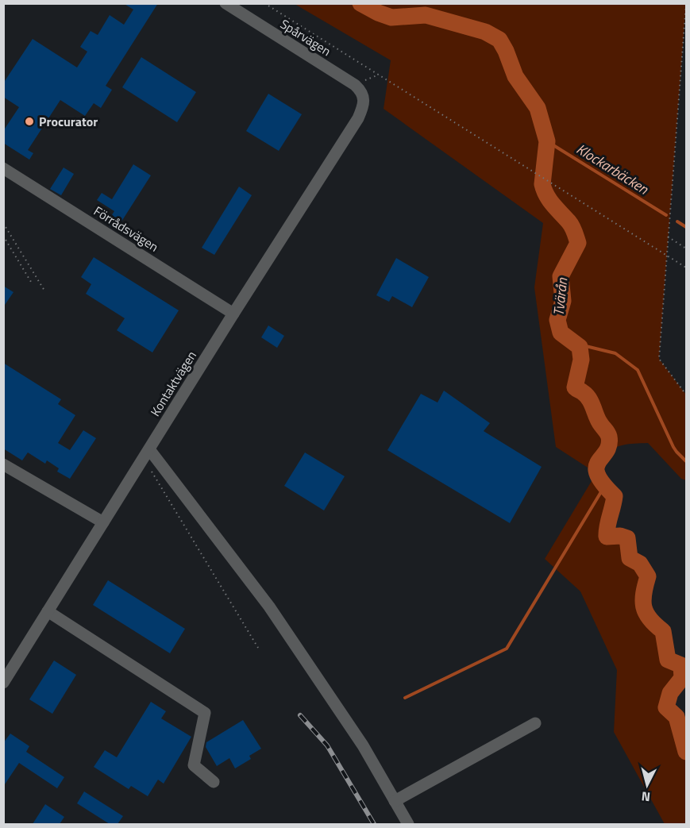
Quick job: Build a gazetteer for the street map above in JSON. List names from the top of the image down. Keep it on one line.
{"streets":{"street":["Spårvägen","Förrådsvägen","Kontaktvägen"]},"crossings":[["Spårvägen","Kontaktvägen"],["Förrådsvägen","Kontaktvägen"]],"water":["Klockarbäcken","Tvärån"],"places":["Procurator"],"north":"bottom"}
